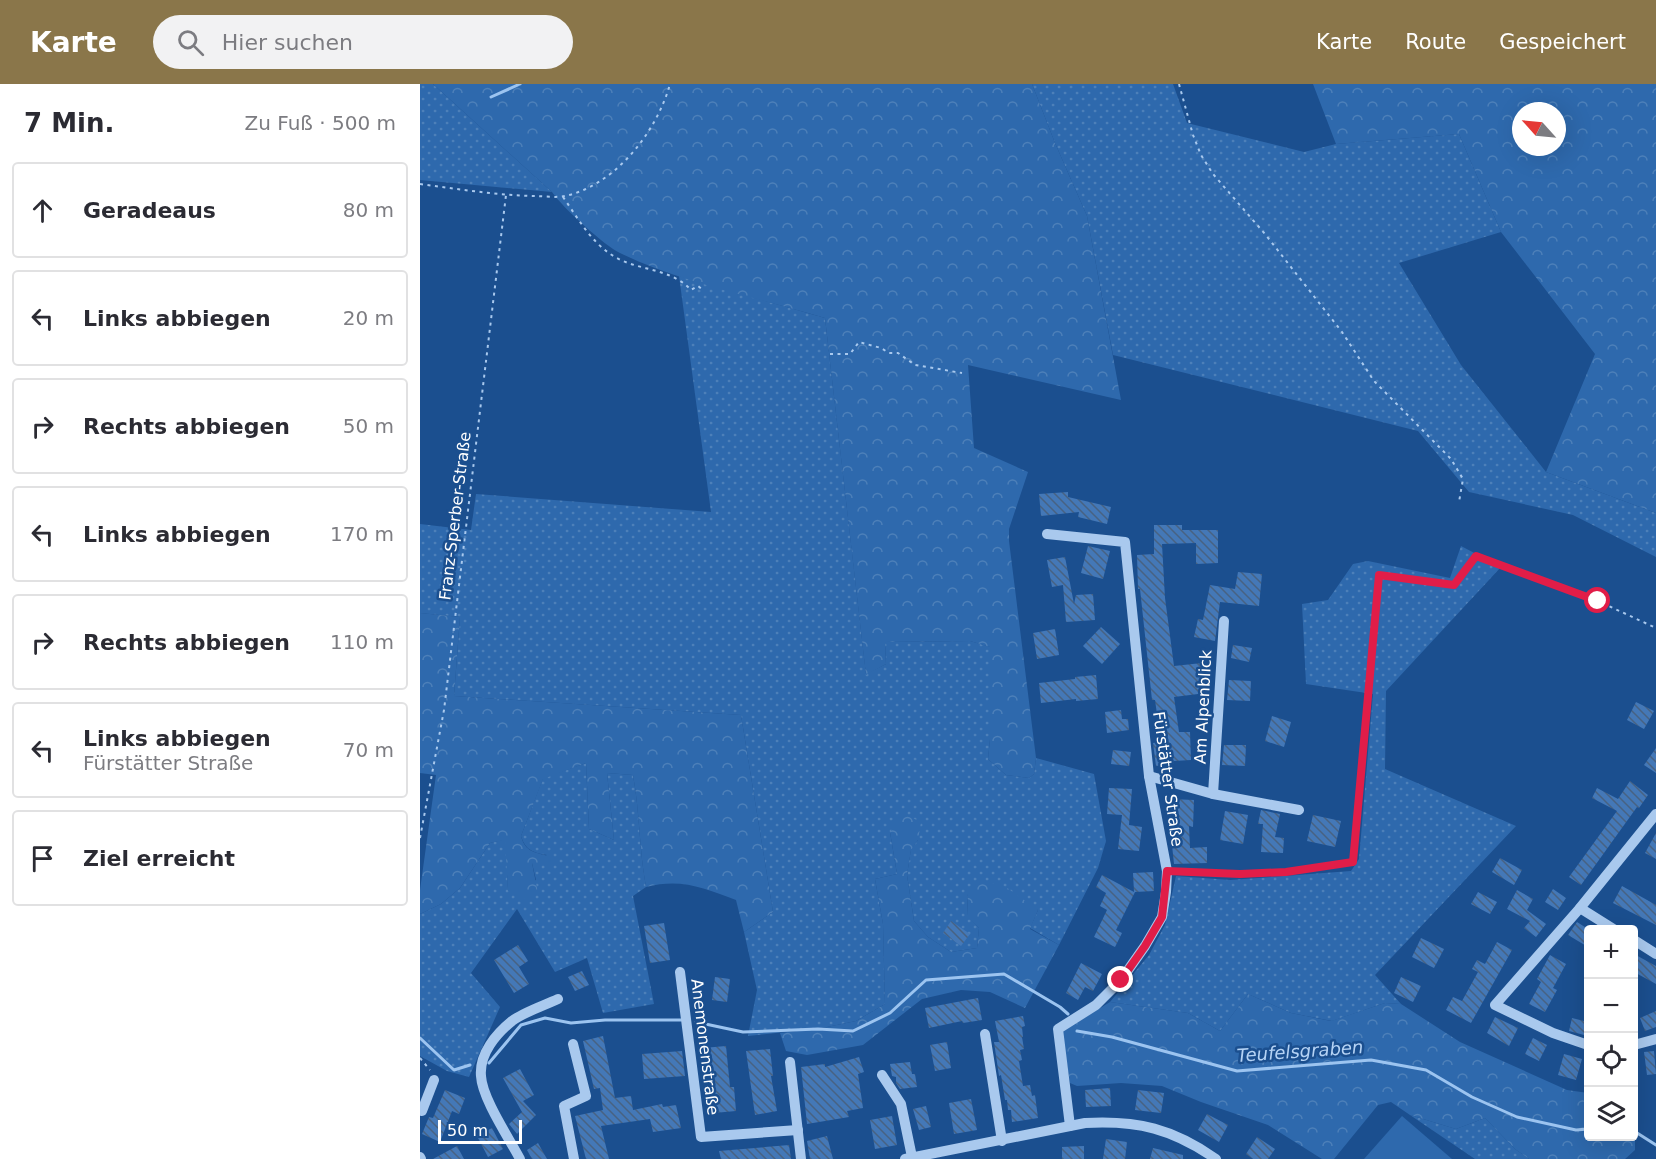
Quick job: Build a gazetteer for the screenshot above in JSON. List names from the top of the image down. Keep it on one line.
{"streets":{"street":["Am Alpenblick","Fürstätter Straße","Anemonenstraße"],"path":["Franz-Sperber-Straße"]},"crossings":[["Am Alpenblick","Fürstätter Straße"]],"water":["Teufelsgraben"],"scale_bar":"50 m","north":"top left","page":{"header":"Karte","search":"Hier suchen","nav":["Karte","Route","Gespeichert"],"heading":["7 Min.","Zu Fuß · 500 m"],"list":[["Geradeaus","80 m"],["Links abbiegen","20 m"],["Rechts abbiegen","50 m"],["Links abbiegen","170 m"],["Rechts abbiegen","110 m"],["Links abbiegen","Fürstätter Straße","70 m"],"Ziel erreicht"],"map_buttons":["+","−"],"scale":"50 m"}}
